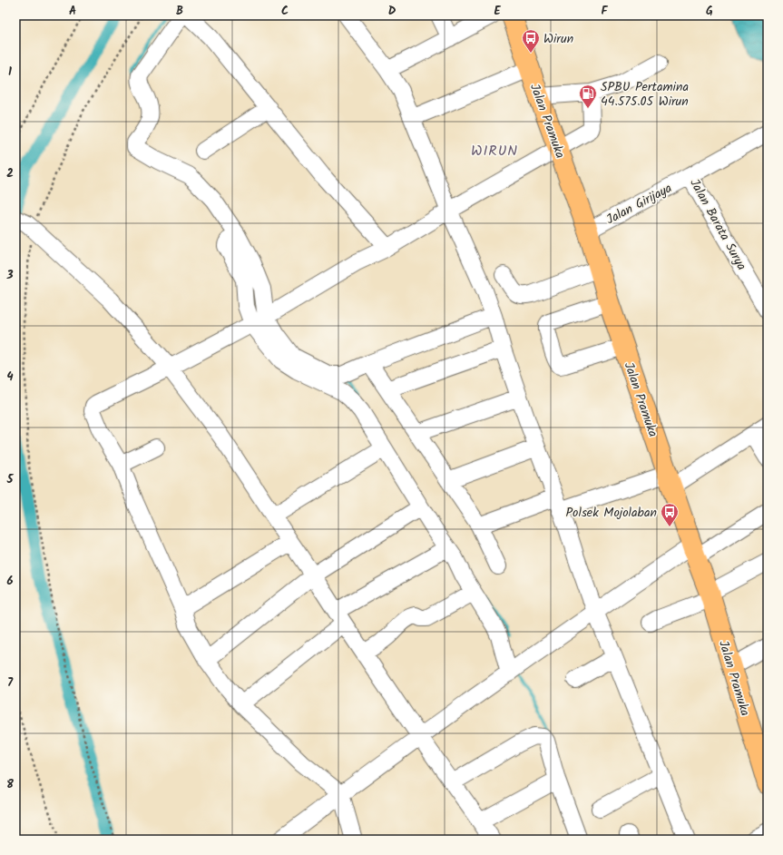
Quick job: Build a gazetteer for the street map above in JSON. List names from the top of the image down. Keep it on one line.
{"streets":{"main road":["Jalan Pramuka"],"street":["Jalan Girijaya","Jalan Barata Surya"]},"crossings":[["Jalan Pramuka","Jalan Girijaya"],["Jalan Girijaya","Jalan Barata Surya"]],"districts":["WIRUN"],"places":{"bus stop":["Wirun","Polsek Mojolaban"],"fuel station":["SPBU Pertamina 44.575.05 Wirun"]},"grid":{"columns":["A","B","C","D","E","F","G"],"rows":["1","2","3","4","5","6","7","8"]}}
